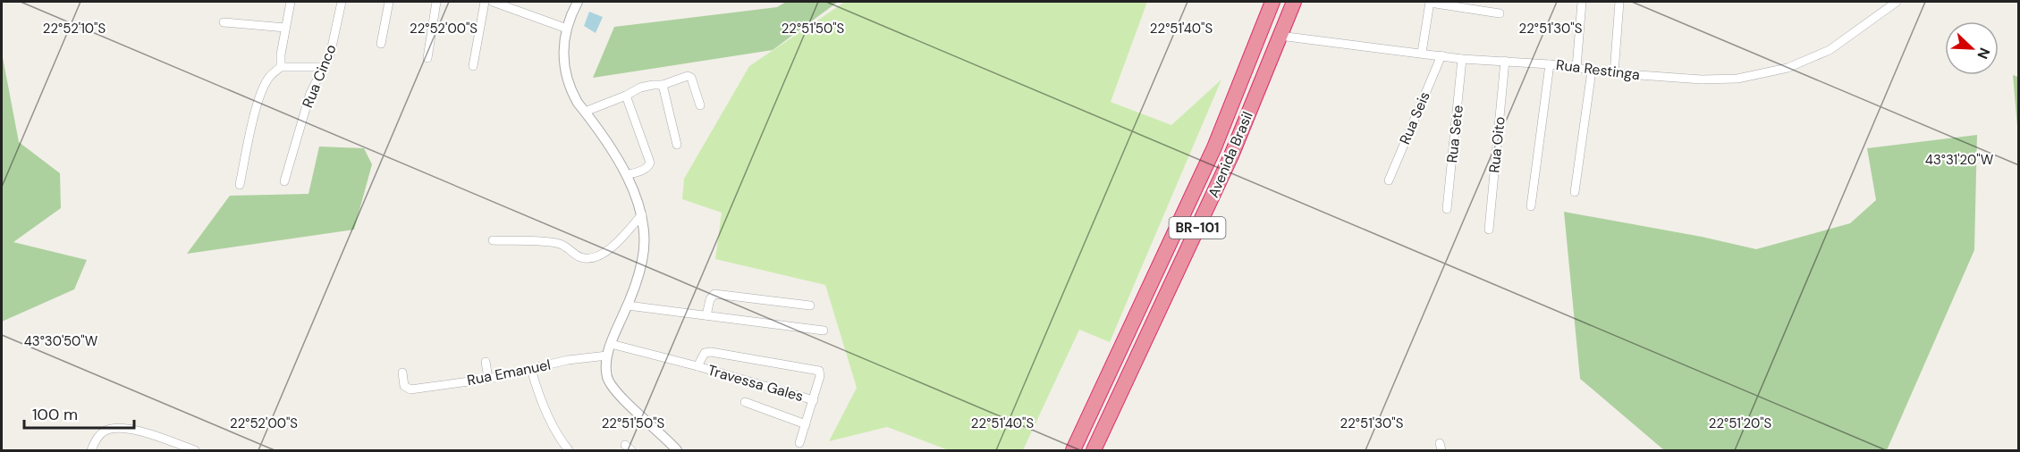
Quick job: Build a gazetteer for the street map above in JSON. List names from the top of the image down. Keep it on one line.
{"streets":{"highway":["Avenida Brasil","BR-101"],"street":["Rua Restinga","Rua Cinco","Rua Seis","Rua Sete","Rua Oito","Rua Emanuel","Travessa Gales"]},"crossings":[["Rua Restinga","Rua Seis"],["Rua Restinga","Rua Sete"],["Rua Restinga","Rua Oito"],["Rua Restinga","Avenida Brasil"]],"scale_bar":"100 m","north":"bottom right","coordinates":["22°52'10\"S","22°52'00\"S","22°51'50\"S","22°51'40\"S","22°51'30\"S","43°31'20\"W","43°30'50\"W","22°51'20\"S"]}
